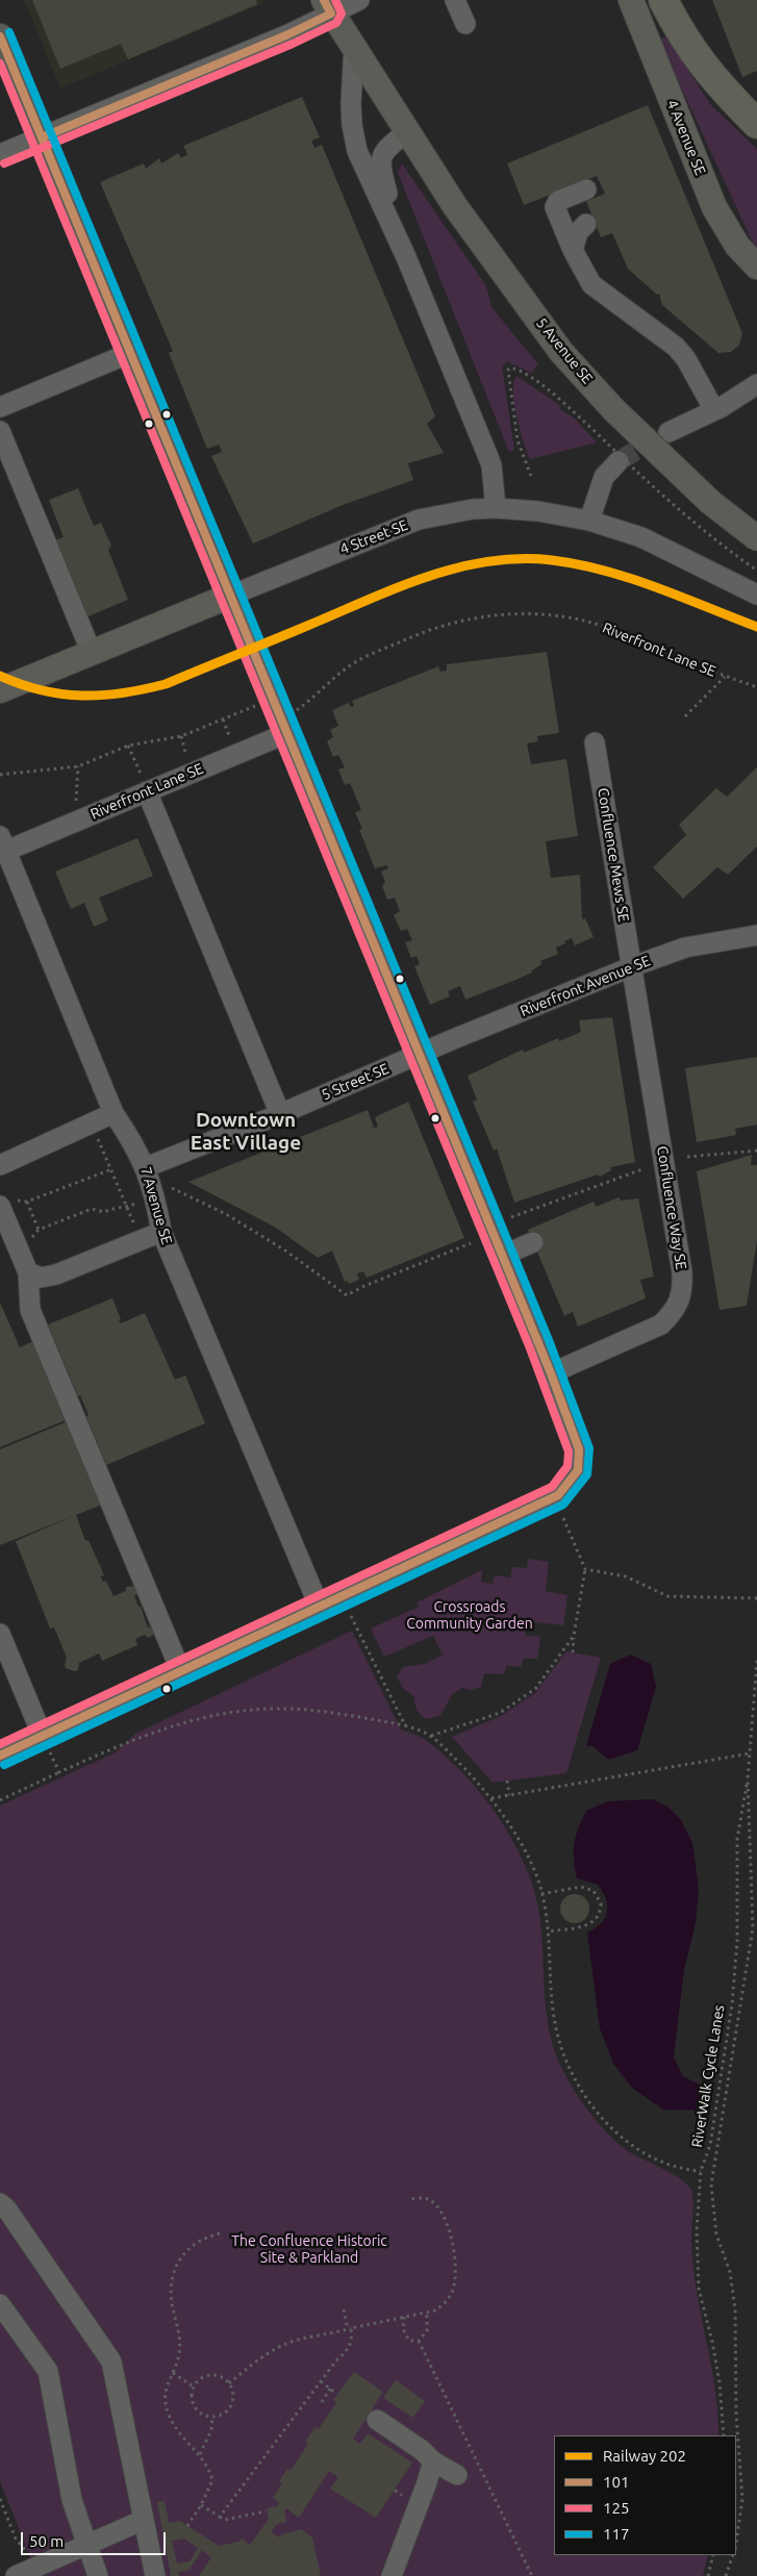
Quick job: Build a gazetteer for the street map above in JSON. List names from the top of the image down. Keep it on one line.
{"streets":{"main road":["4 Avenue SE","5 Avenue SE","4 Street SE"],"street":["Riverfront Lane SE","Confluence Mews SE","Riverfront Avenue SE","5 Street SE","7 Avenue SE","Confluence Way SE"],"path":["RiverWalk Cycle Lanes"]},"crossings":[["Riverfront Lane SE","7 Avenue SE"],["Confluence Mews SE","Riverfront Avenue SE"],["Confluence Mews SE","Confluence Way SE"],["Riverfront Avenue SE","5 Street SE"],["Riverfront Avenue SE","Confluence Way SE"],["5 Street SE","7 Avenue SE"]],"districts":["Downtown East Village"],"parks":["Crossroads Community Garden","The Confluence Historic Site & Parkland"],"lines":["transit line 101","transit line 125","transit line 117","rail line 202"],"legend":["Railway 202","101","125","117"],"scale_bar":"50 m"}
